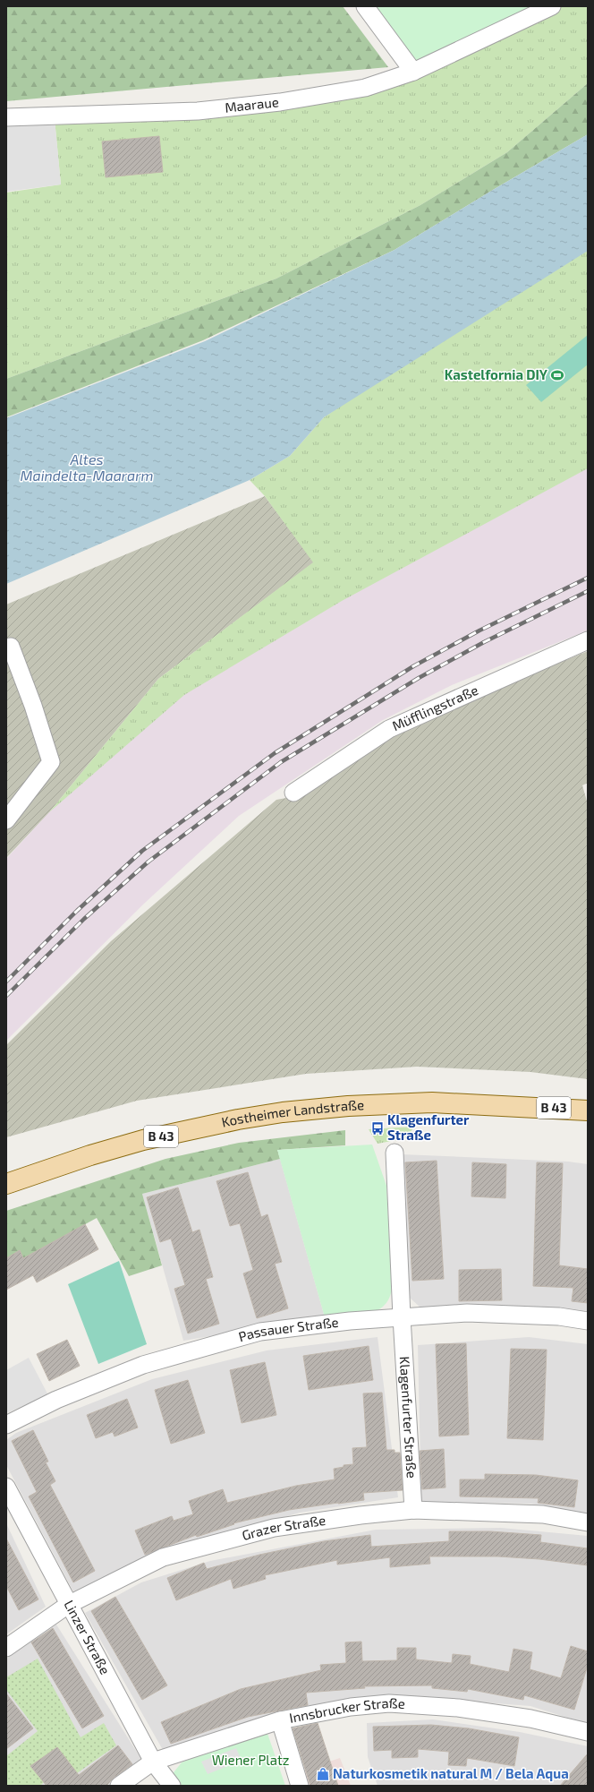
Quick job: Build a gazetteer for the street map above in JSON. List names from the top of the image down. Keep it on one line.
{"streets":{"main road":["B 43","Kostheimer Landstraße"],"street":["Maaraue","Müfflingstraße","Passauer Straße","Klagenfurter Straße","Grazer Straße","Linzer Straße","Innsbrucker Straße"]},"crossings":[["Passauer Straße","Klagenfurter Straße"],["Klagenfurter Straße","Grazer Straße"],["Grazer Straße","Linzer Straße"],["Linzer Straße","Innsbrucker Straße"]],"water":["Altes Maindelta-Maararm"],"parks":["Wiener Platz"],"places":{"sports":["Kastelfornia DIY"],"bus stop":["Klagenfurter Straße"],"shop":["Naturkosmetik natural M / Bela Aqua"]}}
